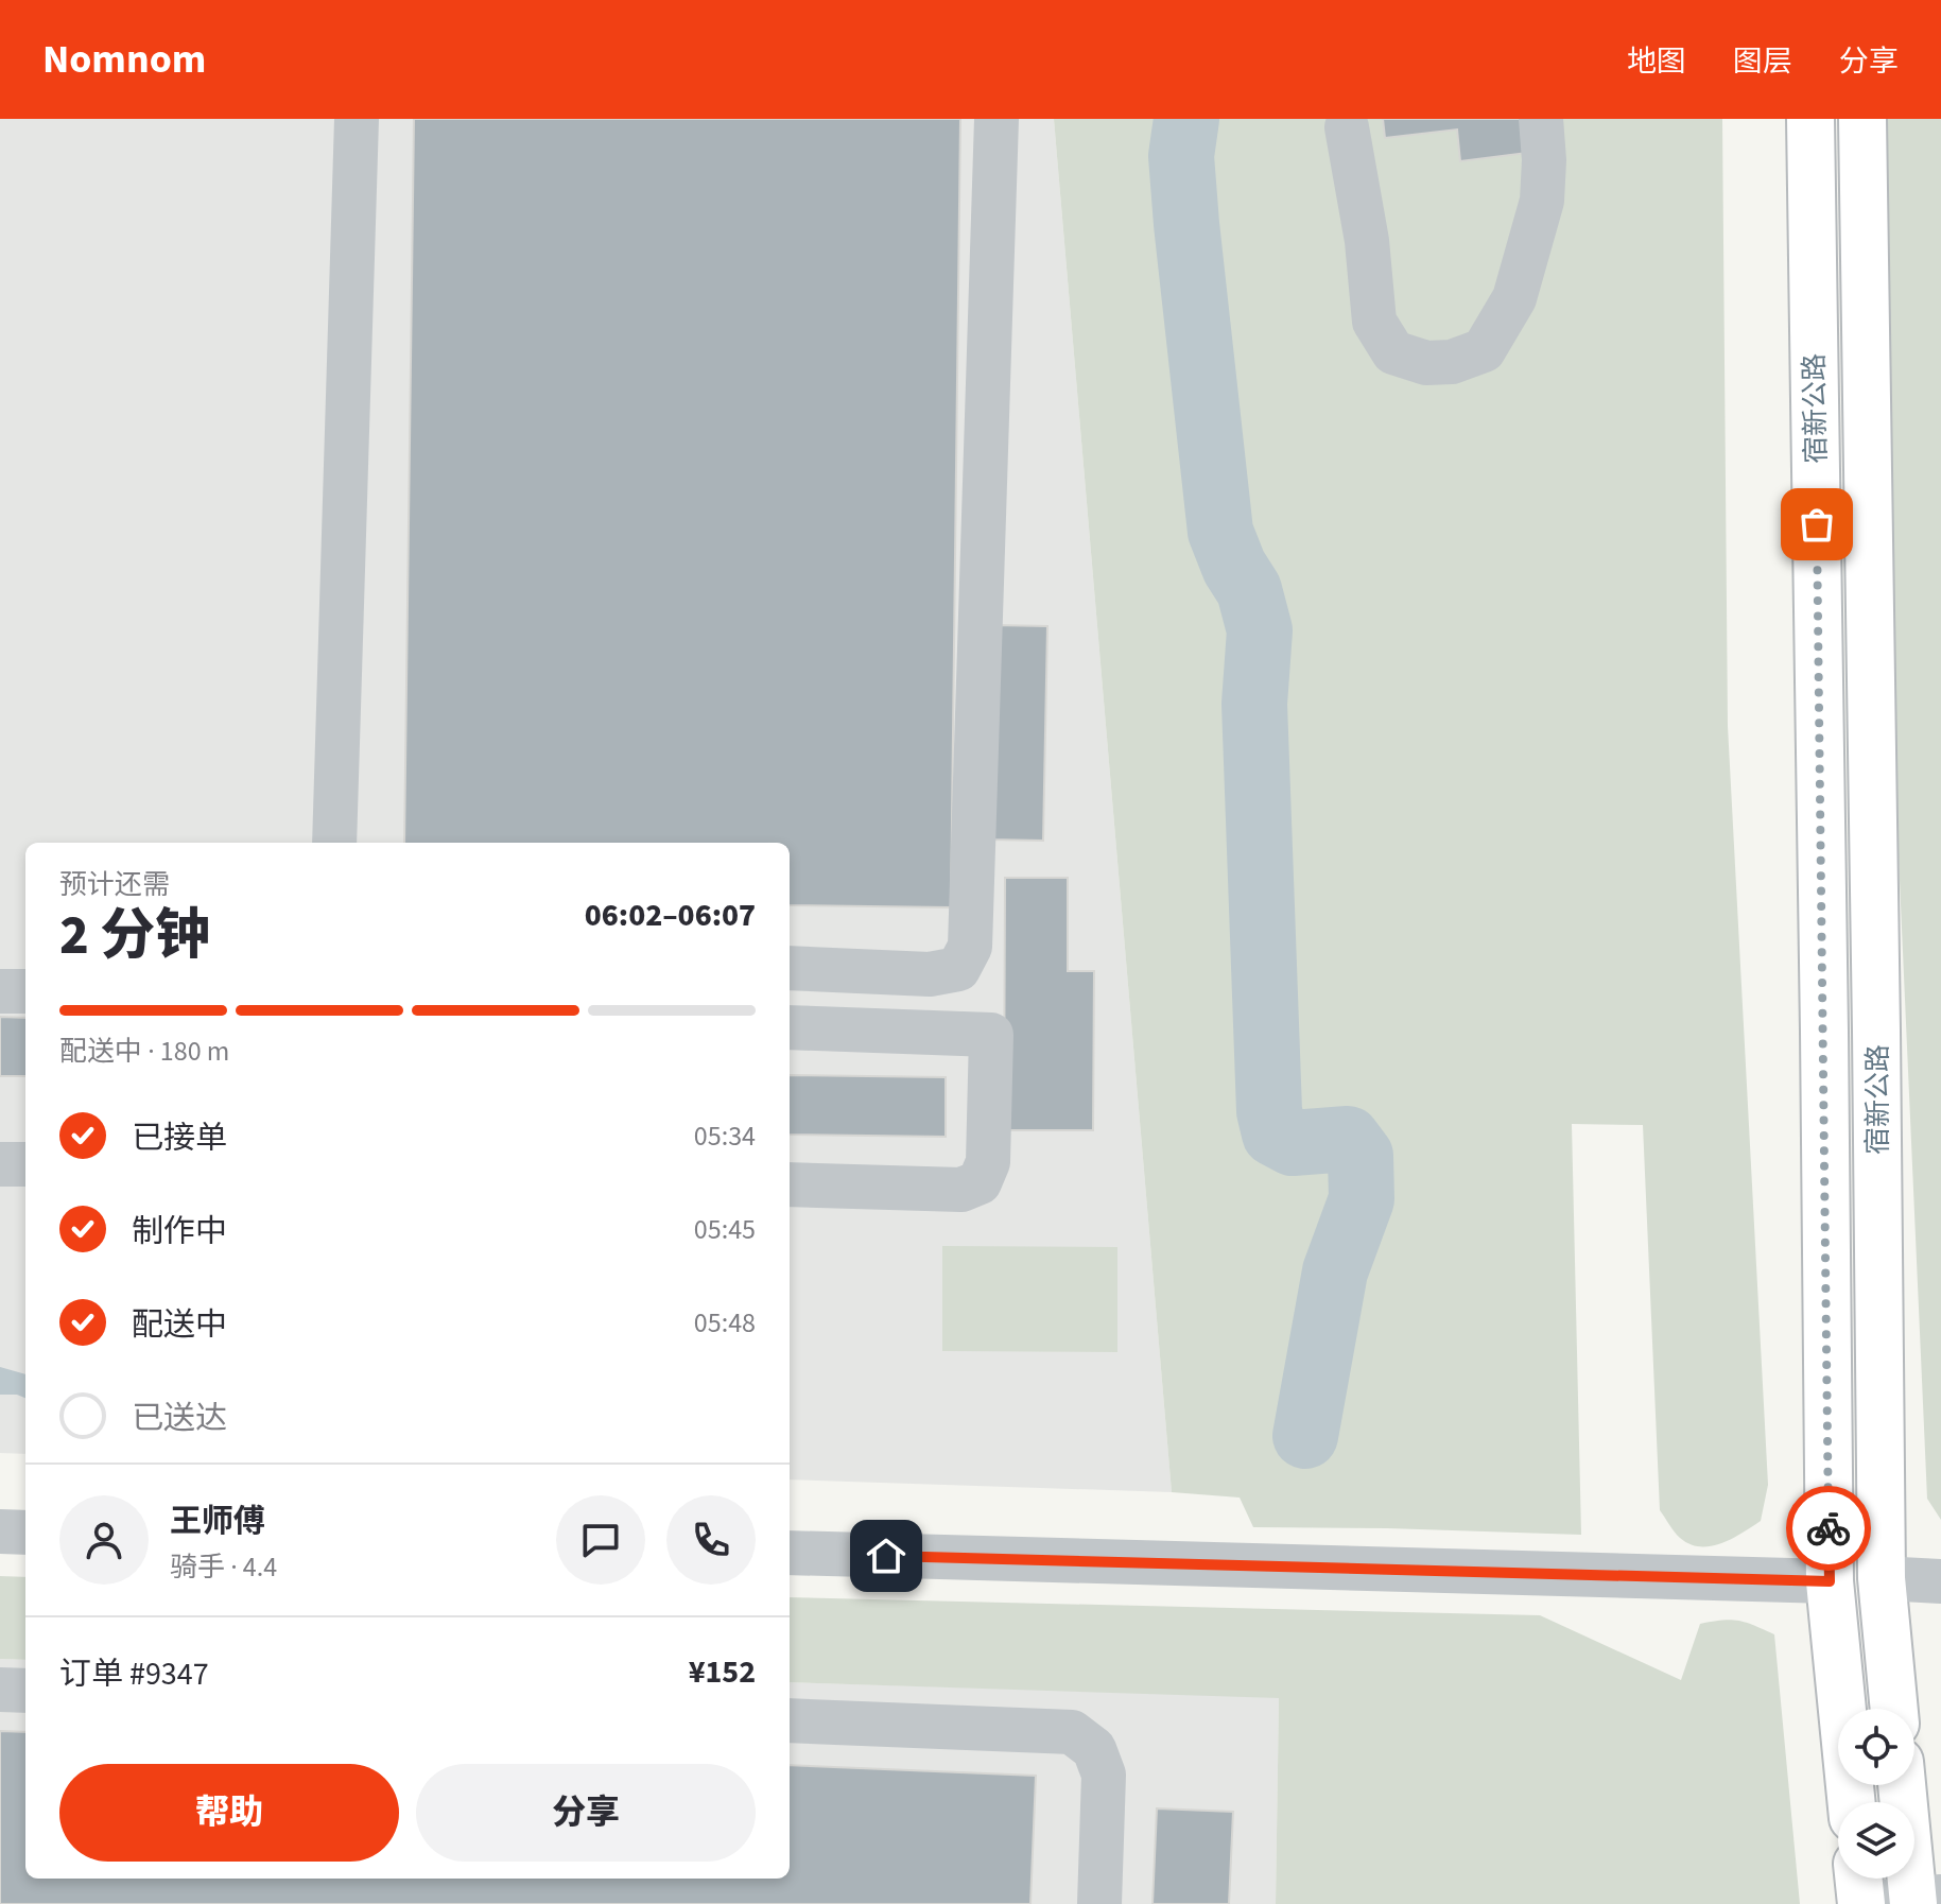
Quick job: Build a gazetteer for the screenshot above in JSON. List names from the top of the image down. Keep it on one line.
{"streets":{"highway":["宿新公路"]},"page":{"header":"Nomnom","nav":["地图","图层","分享"],"heading":["2 分钟","预计还需","06:02–06:07"],"panel":["王师傅","骑手 · 4.4","订单 #9347","¥152"],"bar":"配送中 · 180 m","list":[["已接单","05:34"],["制作中","05:45"],["配送中","05:48"],"已送达"],"buttons":["帮助","分享"]}}
